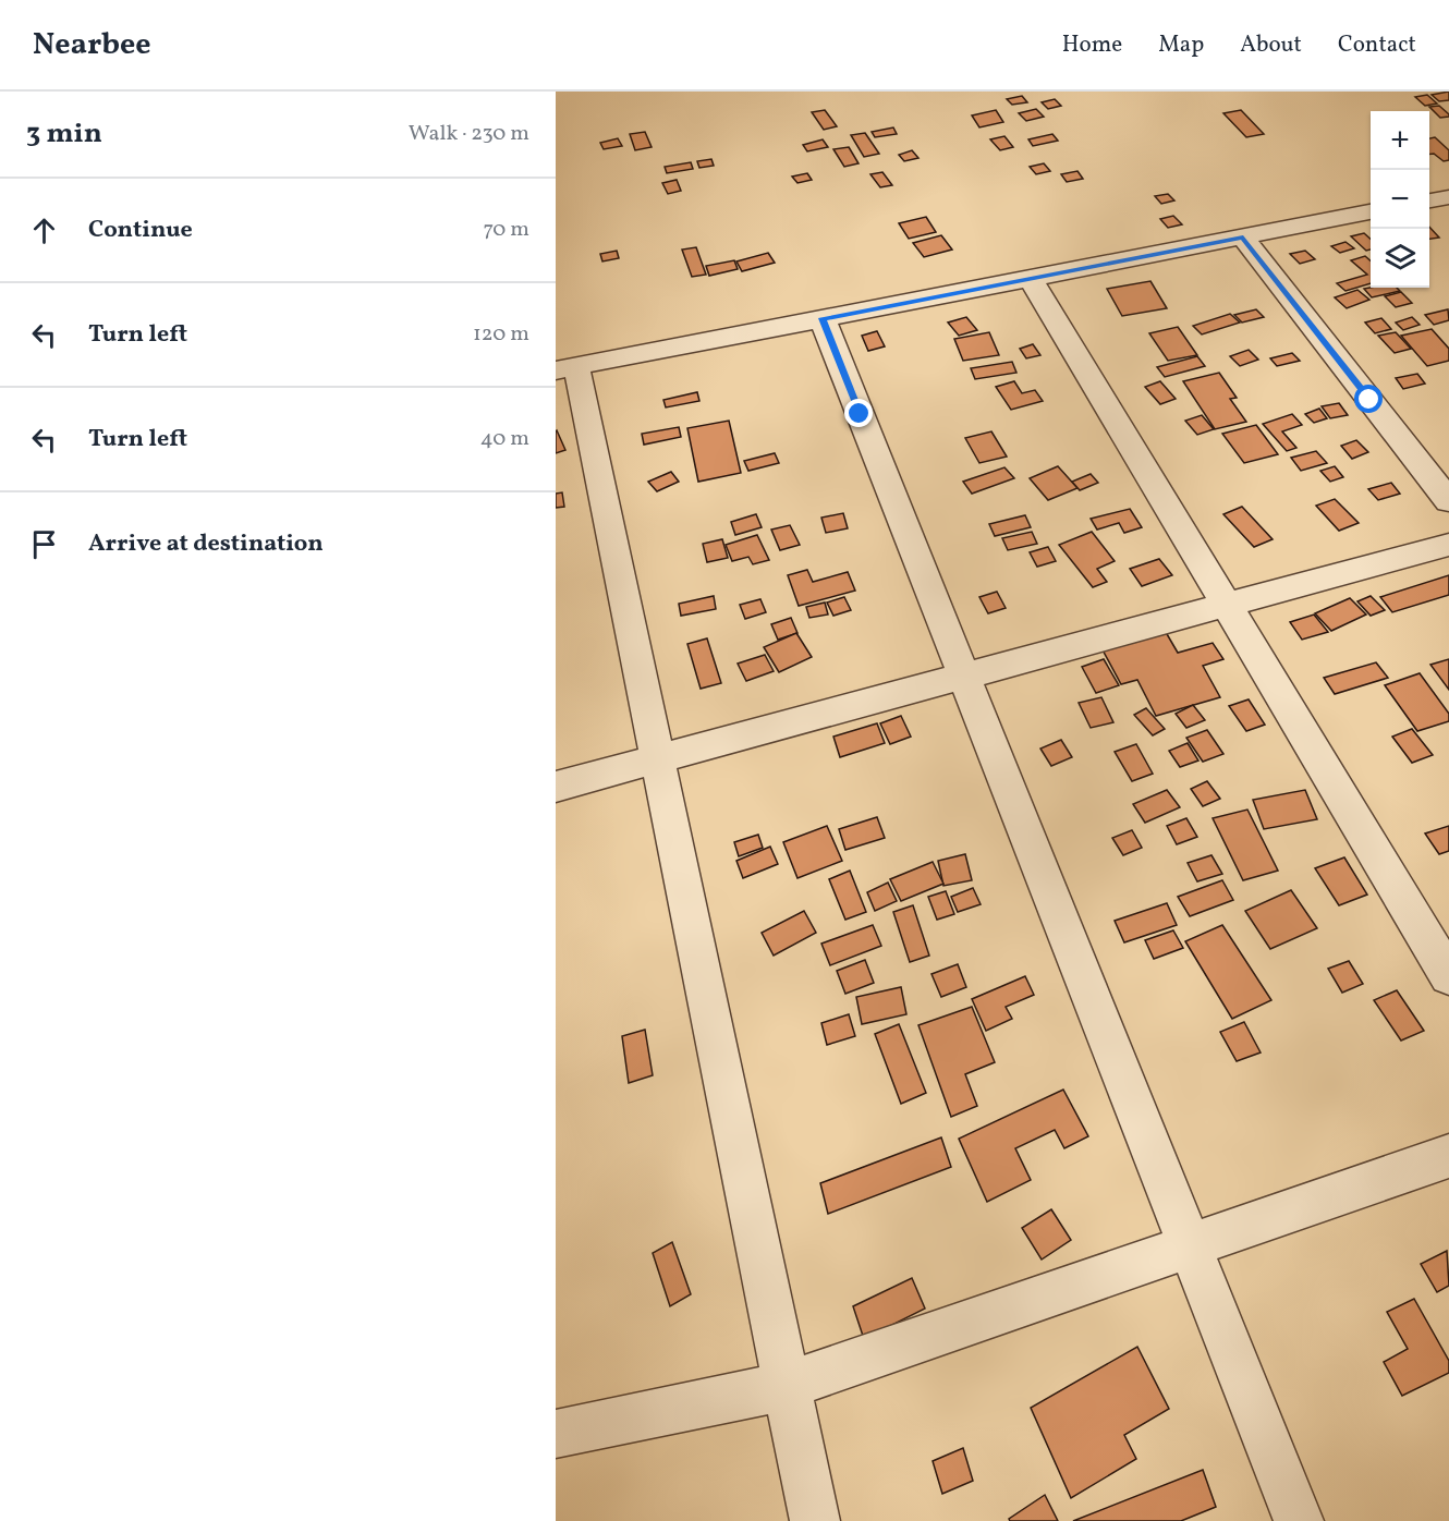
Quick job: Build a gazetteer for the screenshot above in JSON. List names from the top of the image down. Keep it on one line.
{"page":{"header":"Nearbee","nav":["Home","Map","About","Contact"],"heading":["3 min","Walk · 230 m"],"map_buttons":["+","−"],"list":[["Continue","70 m"],["Turn left","120 m"],["Turn left","40 m"],"Arrive at destination"]}}
